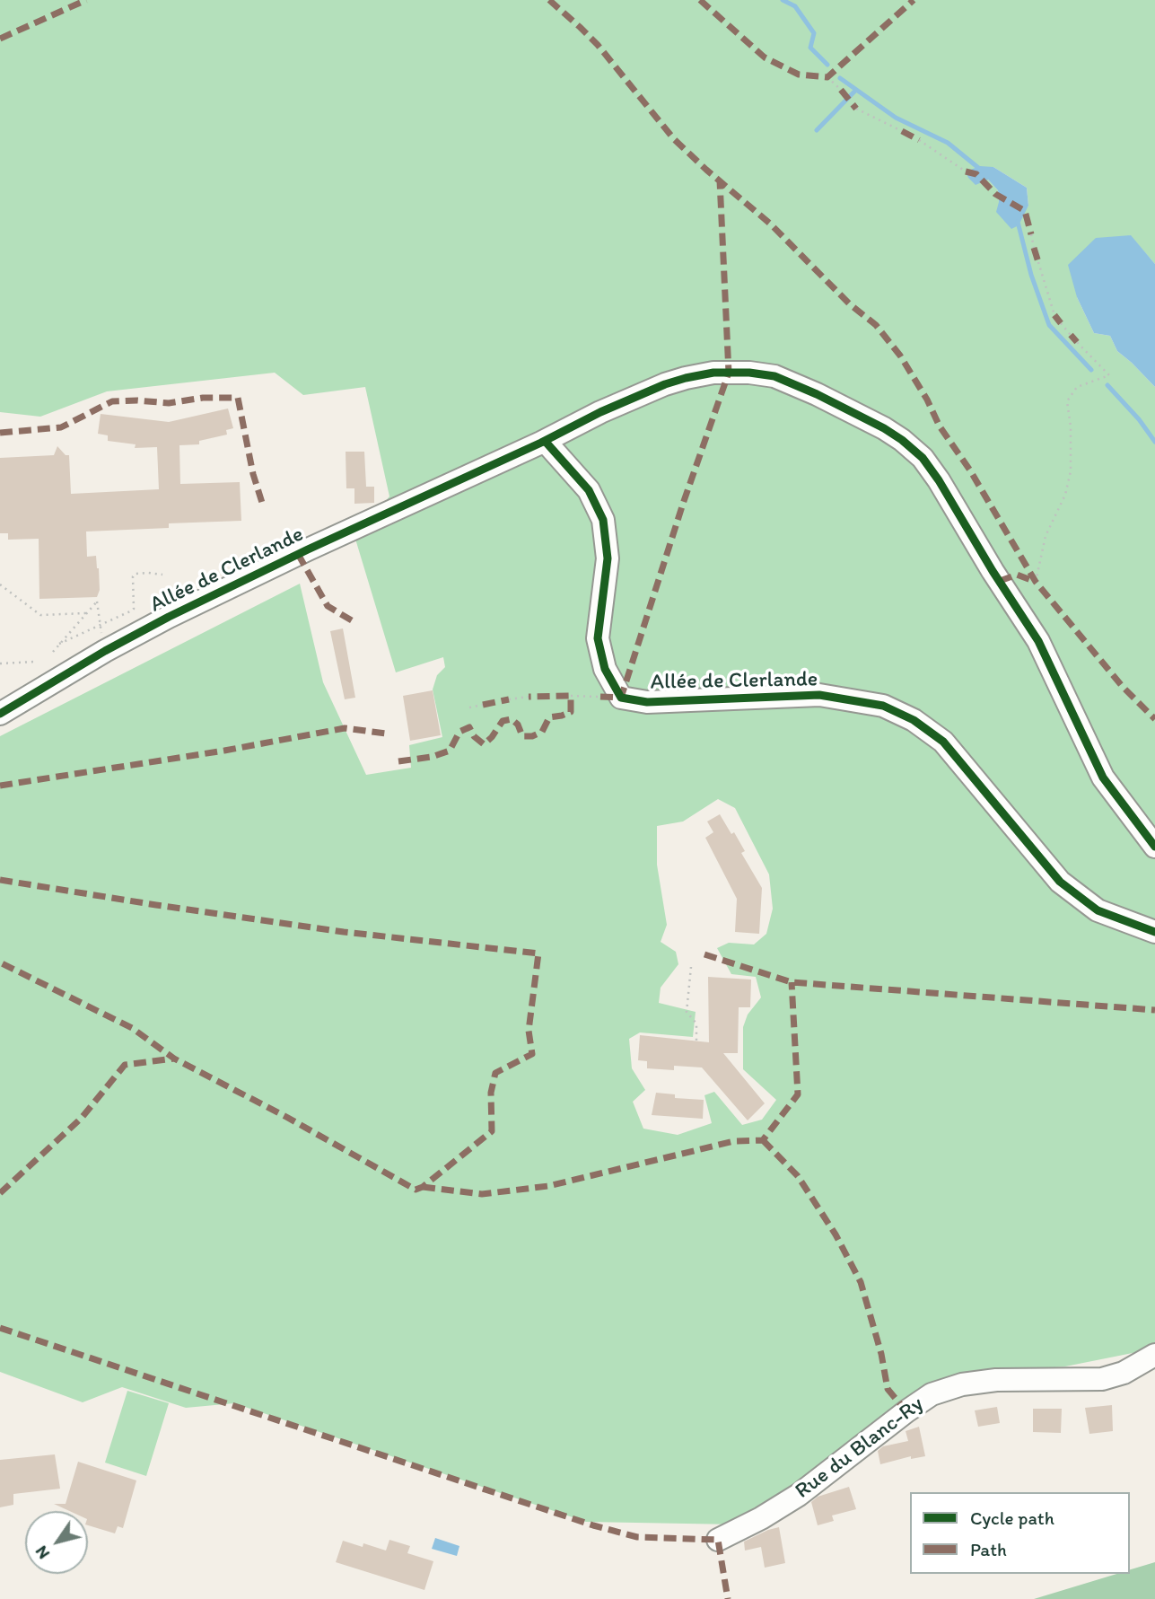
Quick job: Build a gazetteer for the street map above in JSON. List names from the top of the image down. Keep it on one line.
{"streets":{"street":["Allée de Clerlande","Rue du Blanc-Ry"]},"legend":["Cycle path","Path"],"north":"bottom left"}
